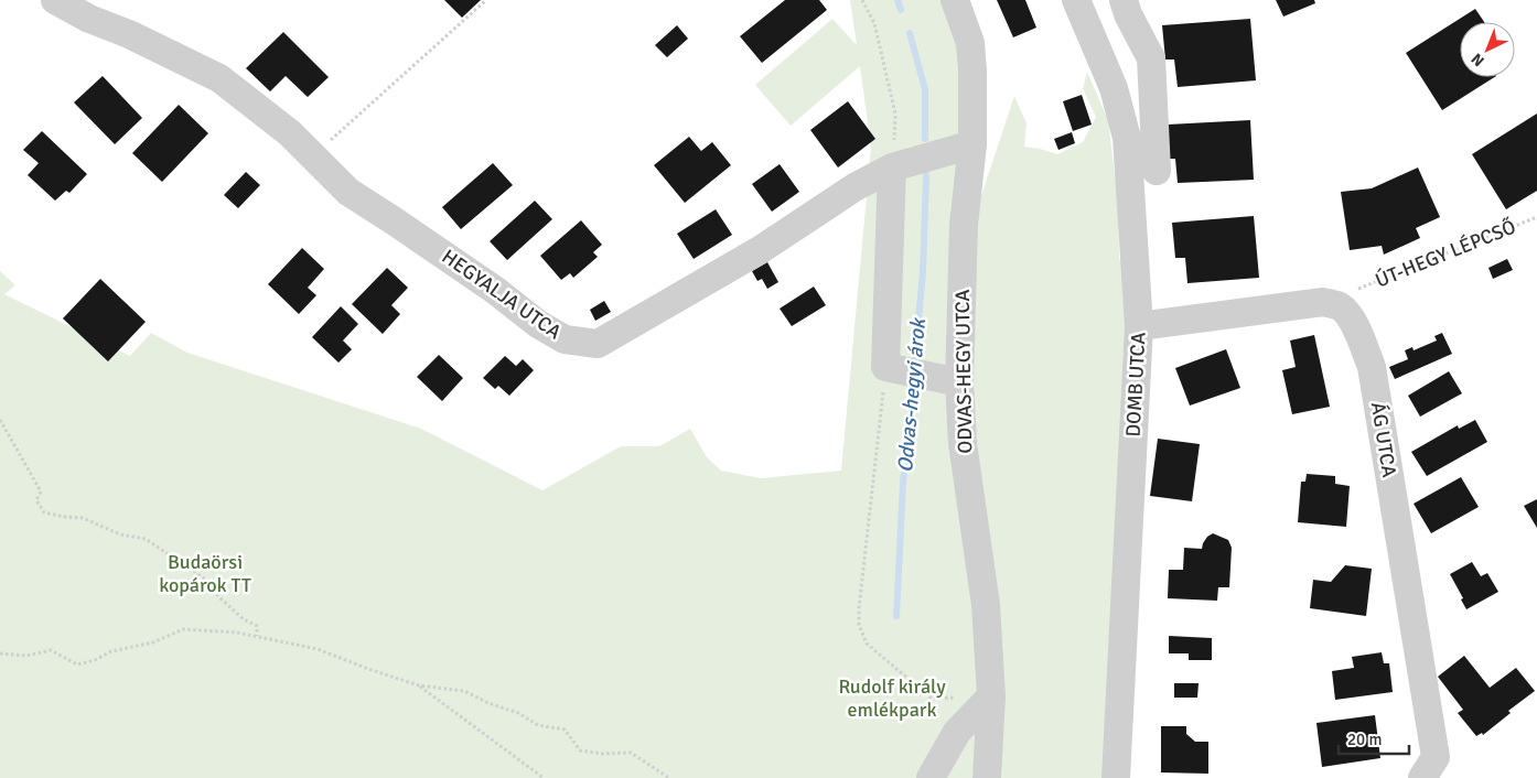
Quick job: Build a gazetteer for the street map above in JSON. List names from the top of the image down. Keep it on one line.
{"streets":{"street":["HEGYALJA UTCA","ODVAS-HEGY UTCA","DOMB UTCA","ÁG UTCA"],"path":["ÚT-HEGY LÉPCSŐ"]},"crossings":[["HEGYALJA UTCA","ODVAS-HEGY UTCA"],["DOMB UTCA","ÁG UTCA"]],"water":["Odvas-hegyi árok"],"parks":["Budaörsi kopárok TT","Rudolf király emlékpark"],"scale_bar":"20 m","north":"bottom left"}
